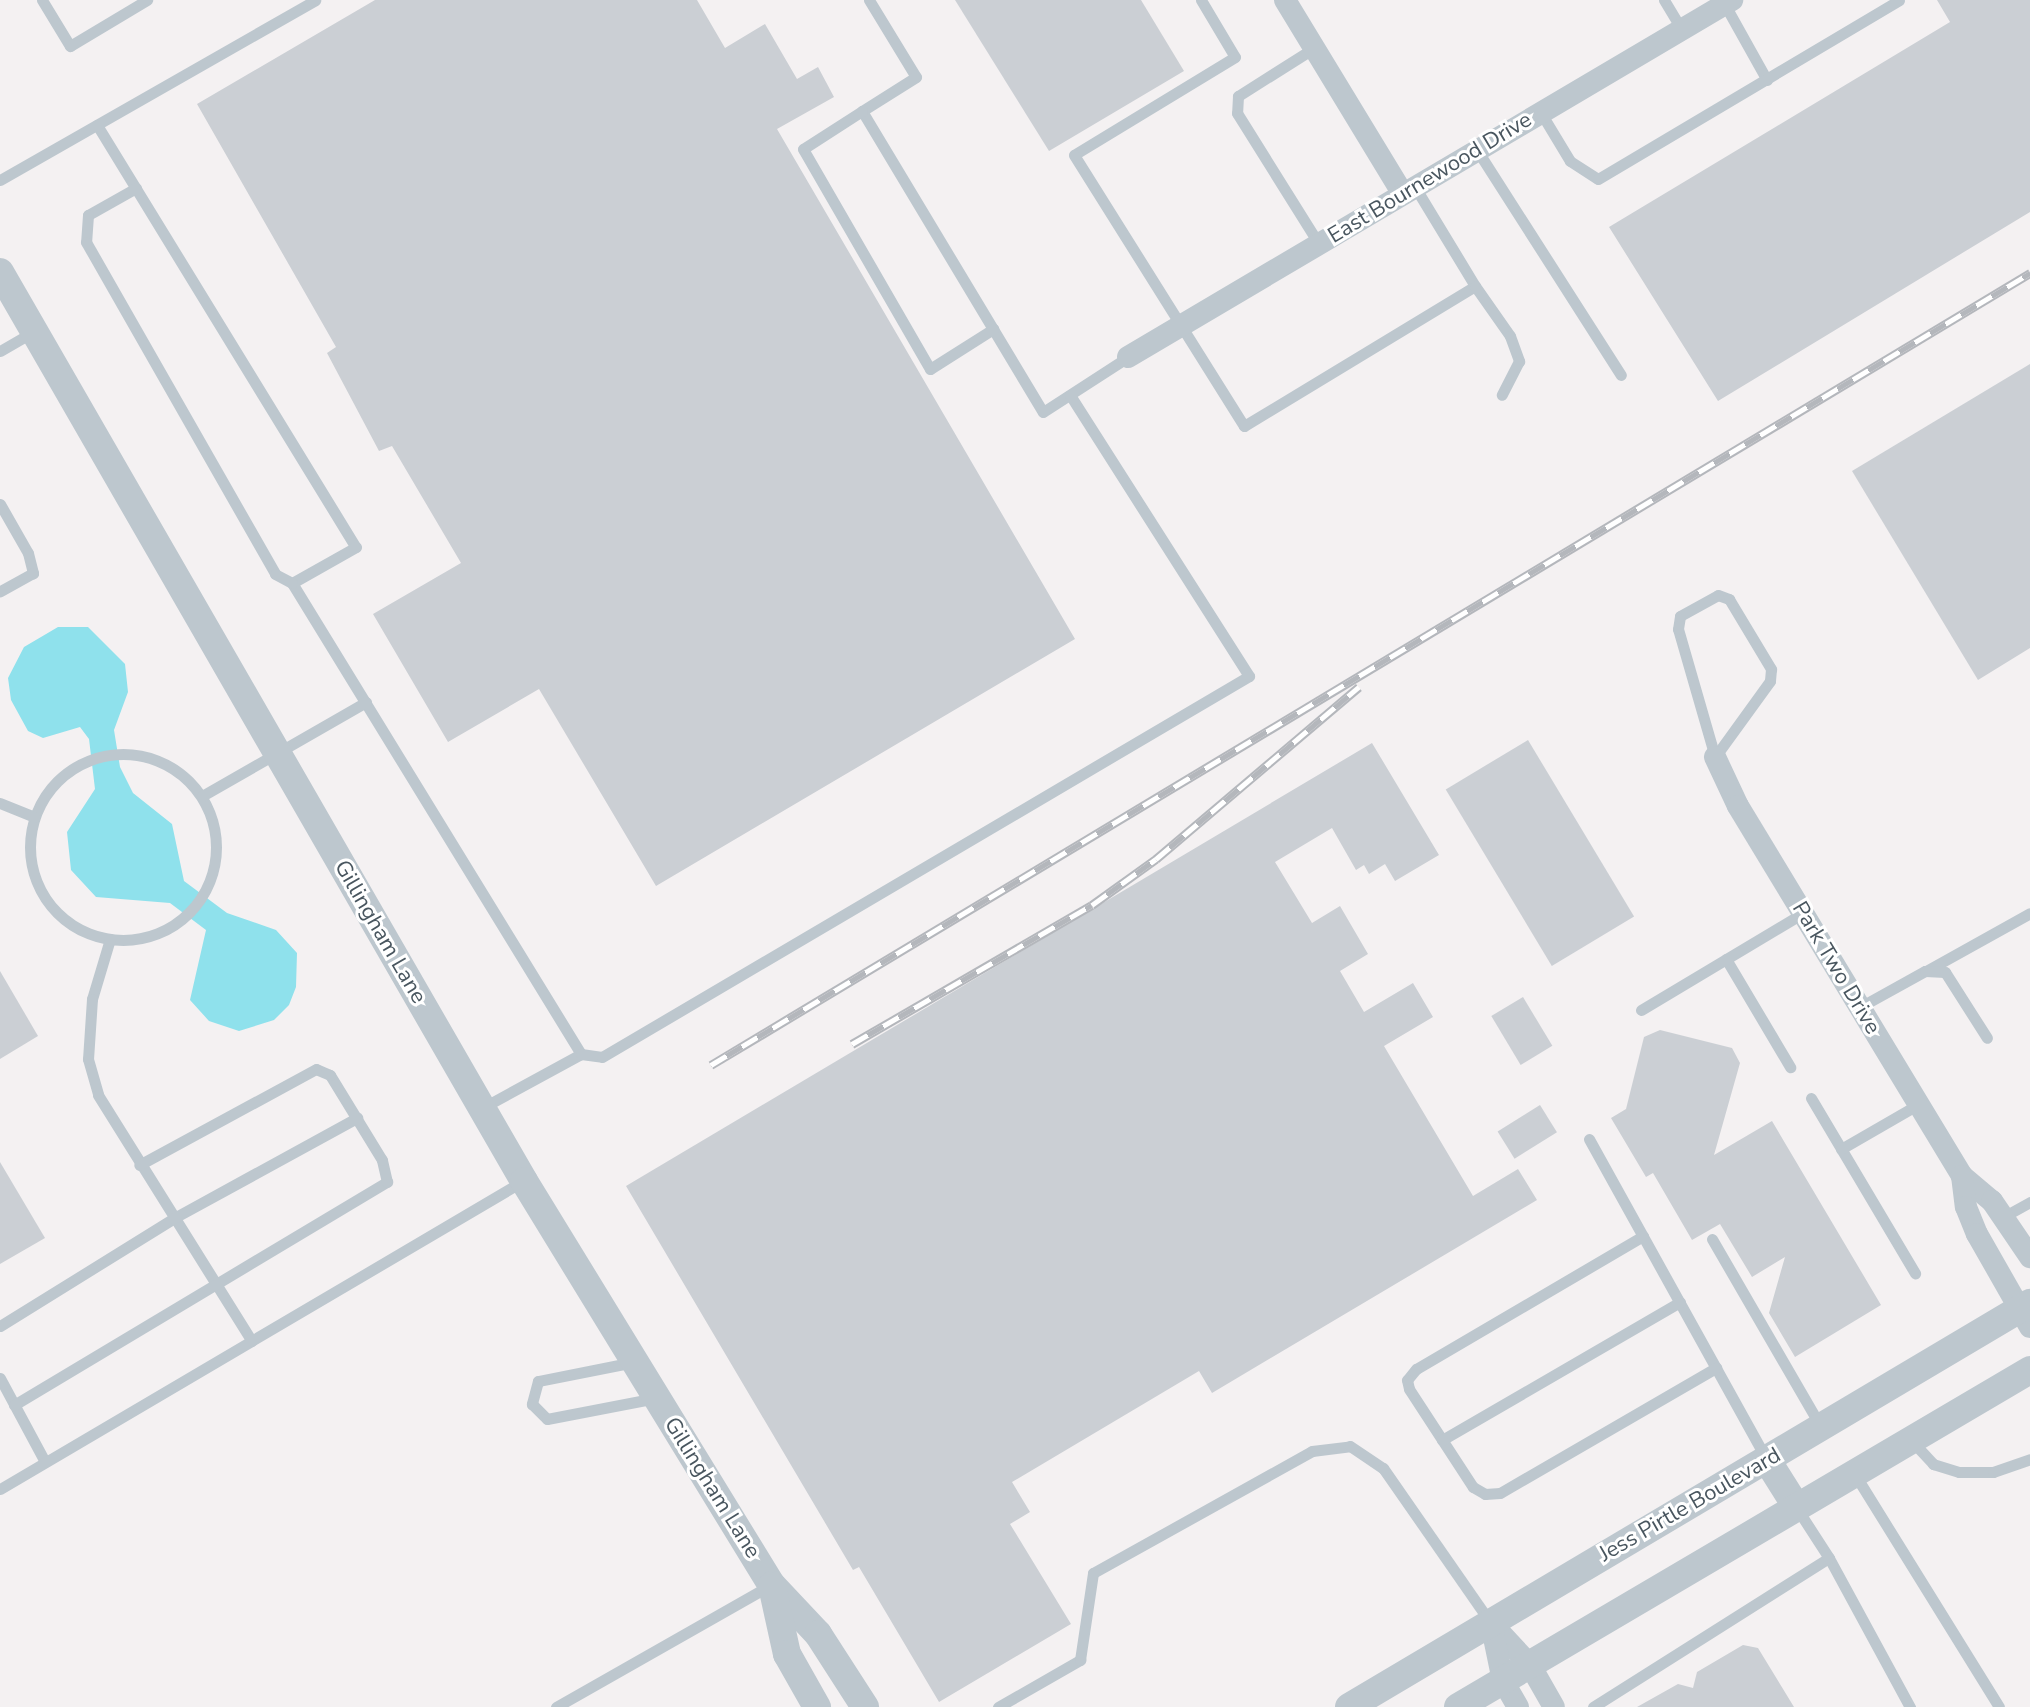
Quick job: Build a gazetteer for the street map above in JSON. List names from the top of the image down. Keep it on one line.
{"streets":{"street":["East Bournewood Drive","Gillingham Lane","Park Two Drive","Jess Pirtle Boulevard"]},"crossings":[["Park Two Drive","Jess Pirtle Boulevard"]]}
